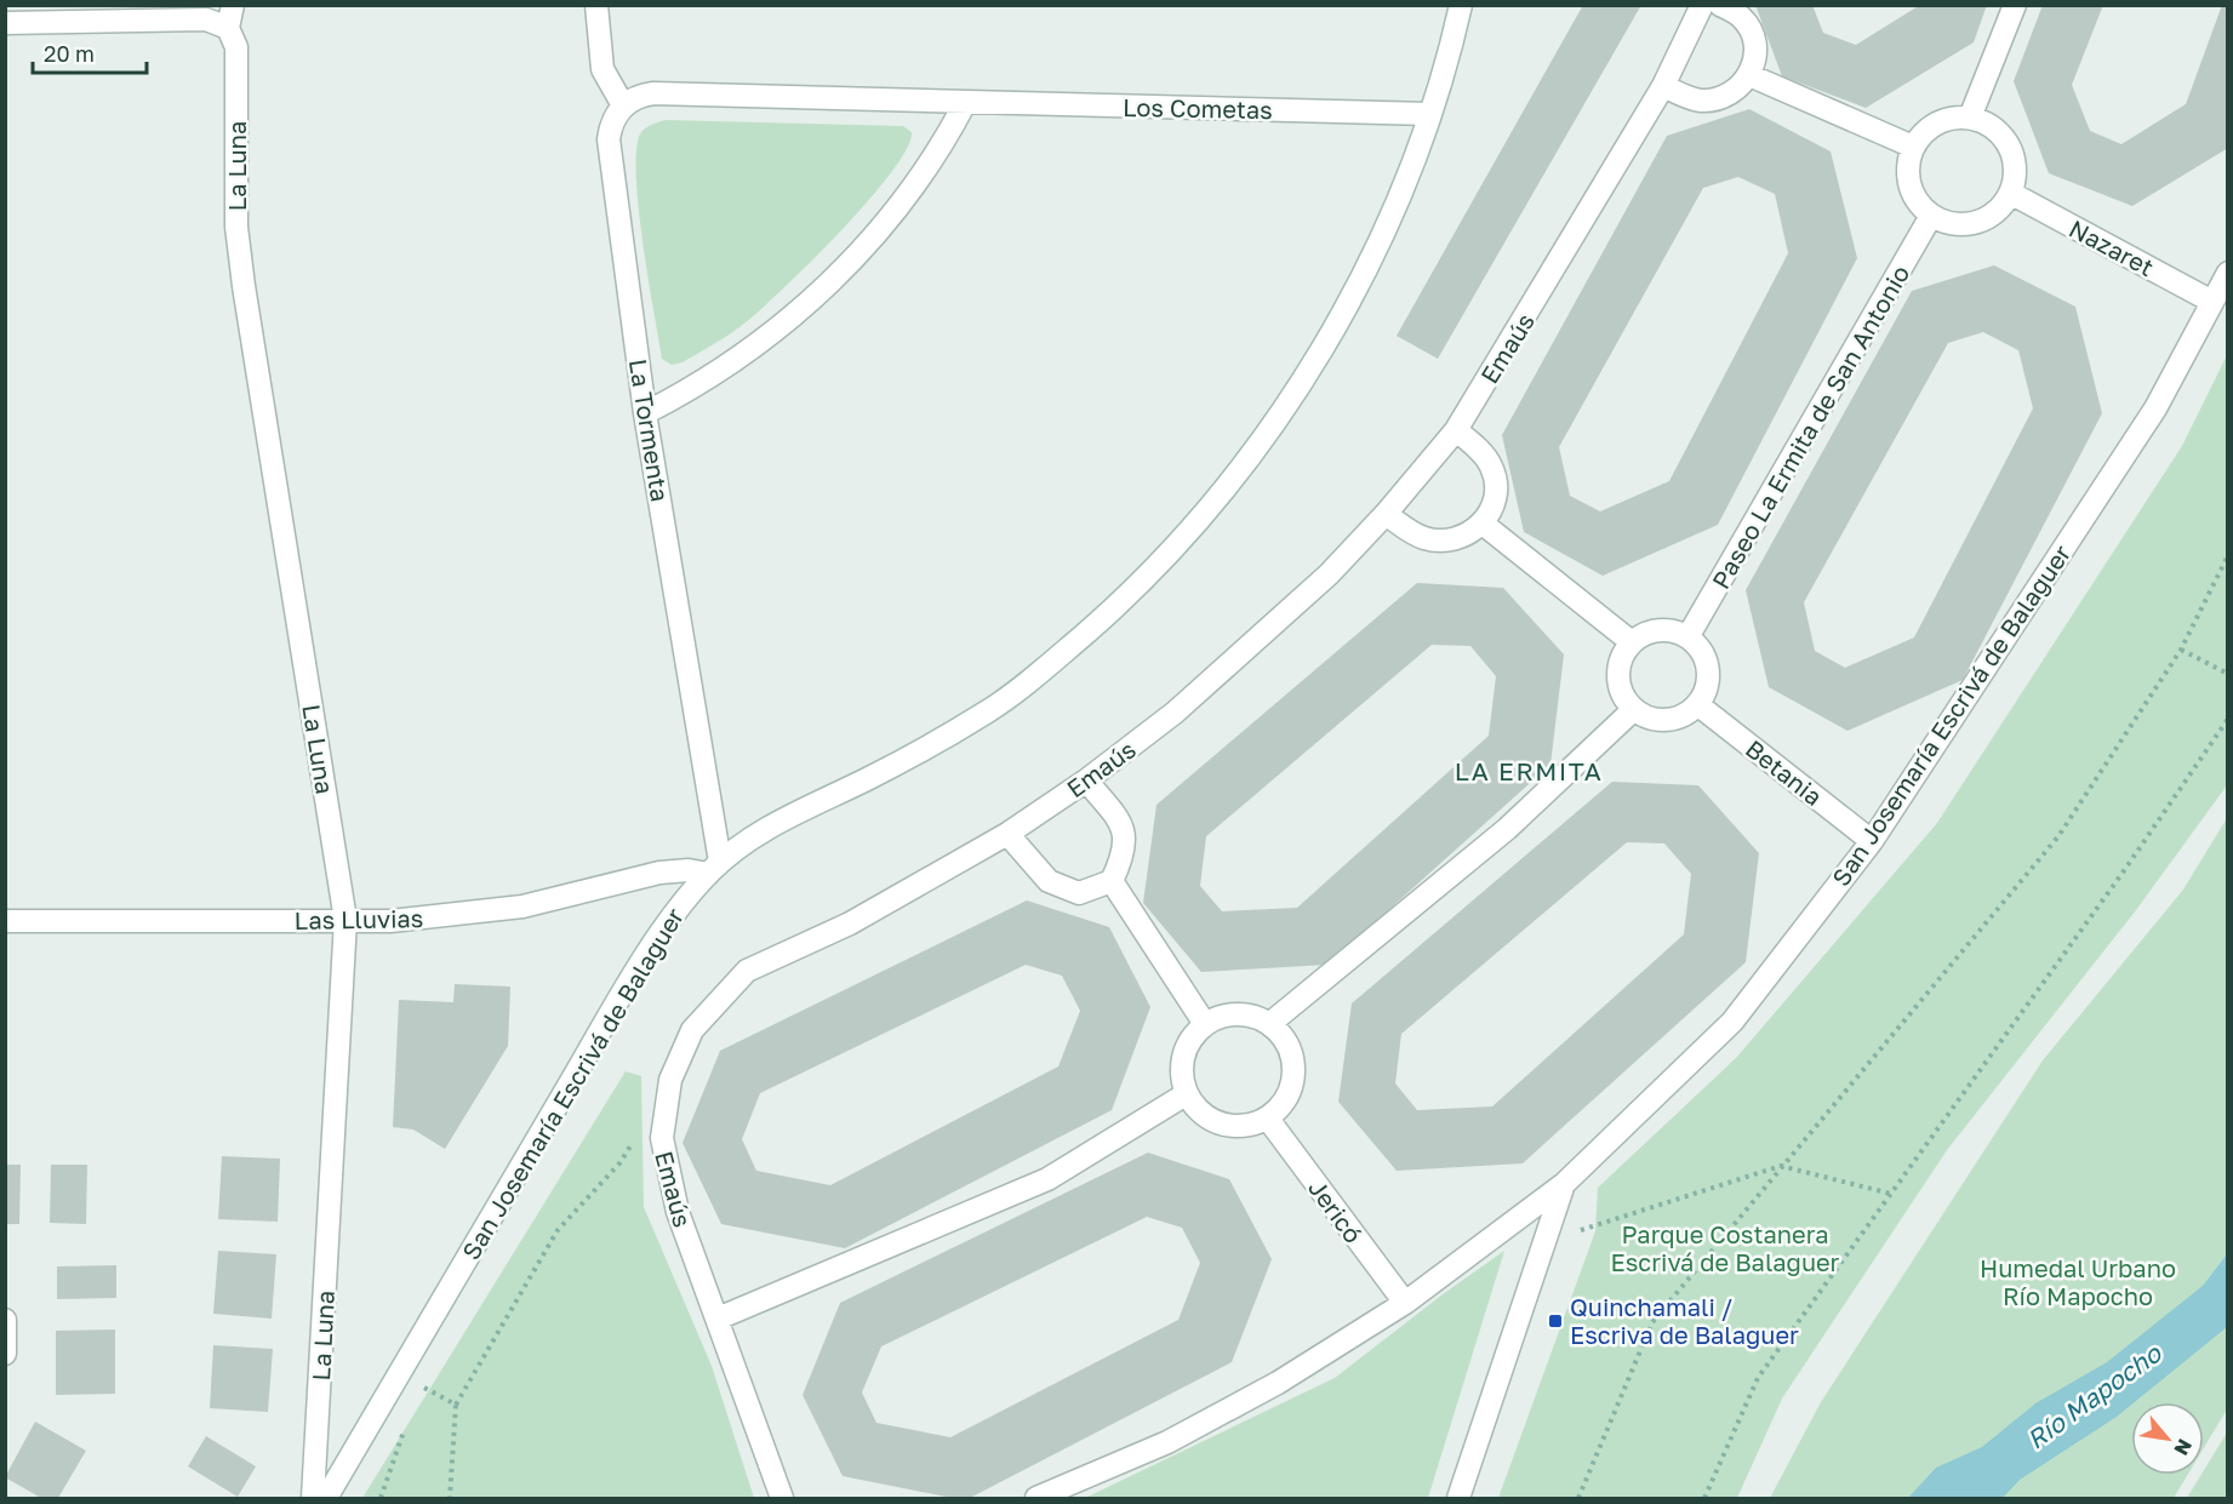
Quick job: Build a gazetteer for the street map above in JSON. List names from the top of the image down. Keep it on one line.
{"streets":{"street":["Los Cometas","La Luna","Nazaret","Emaús","Paseo La Ermita de San Antonio","La Tormenta","San Josemaría Escrivá de Balaguer","Betania","Las Lluvias","Jericó"]},"crossings":[["Los Cometas","La Tormenta"],["Los Cometas","San Josemaría Escrivá de Balaguer"],["La Luna","Las Lluvias"],["Nazaret","Paseo La Ermita de San Antonio"],["Nazaret","San Josemaría Escrivá de Balaguer"],["Paseo La Ermita de San Antonio","Betania"],["La Tormenta","San Josemaría Escrivá de Balaguer"],["La Tormenta","Las Lluvias"],["San Josemaría Escrivá de Balaguer","Betania"],["San Josemaría Escrivá de Balaguer","Las Lluvias"],["San Josemaría Escrivá de Balaguer","Jericó"]],"districts":["LA ERMITA"],"water":["Río Mapocho"],"parks":["Parque Costanera Escrivá de Balaguer","Humedal Urbano Río Mapocho"],"places":{"transit":["Quinchamali / Escriva de Balaguer"]},"scale_bar":"20 m","north":"bottom right"}
